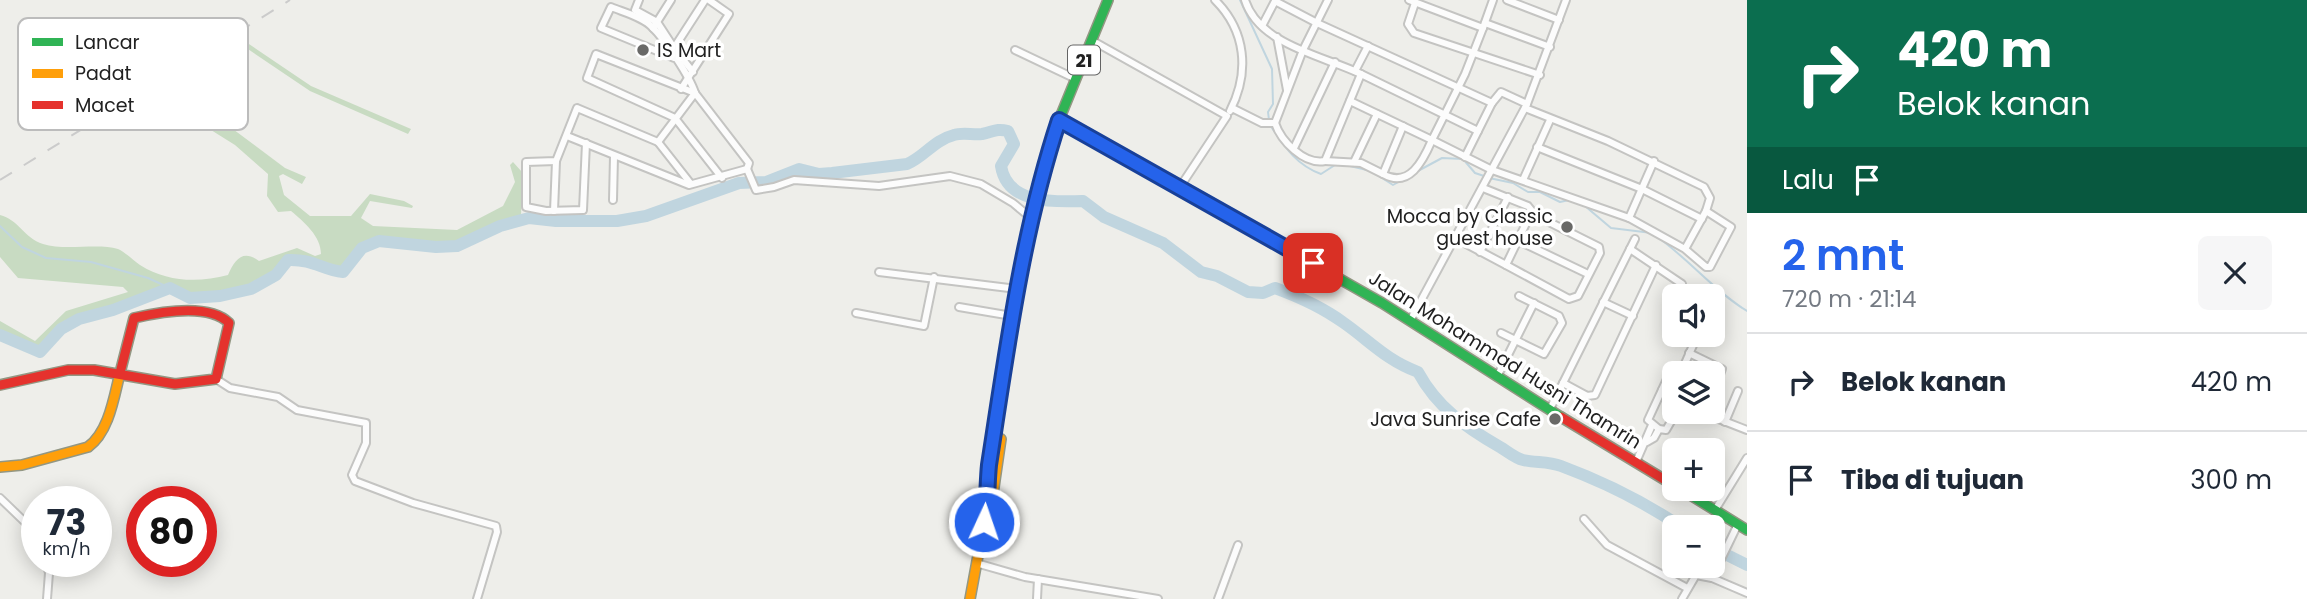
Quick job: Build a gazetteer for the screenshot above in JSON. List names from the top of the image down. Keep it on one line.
{"streets":{"main road":["21","Jalan Mohammad Husni Thamrin"]},"crossings":[["21","Jalan Mohammad Husni Thamrin"]],"places":["IS Mart","Mocca by Classic guest house","Java Sunrise Cafe"],"legend":["Lancar","Padat","Macet"],"page":{"turn":["420 m","Belok kanan"],"then":"Lalu","heading":["2 mnt","720 m · 21:14"],"map_buttons":["+","−"],"list":[{"name":"Belok kanan","value":"420 m"},{"name":"Tiba di tujuan","value":"300 m"}],"speed":"73 km/h","limit":"80"}}
